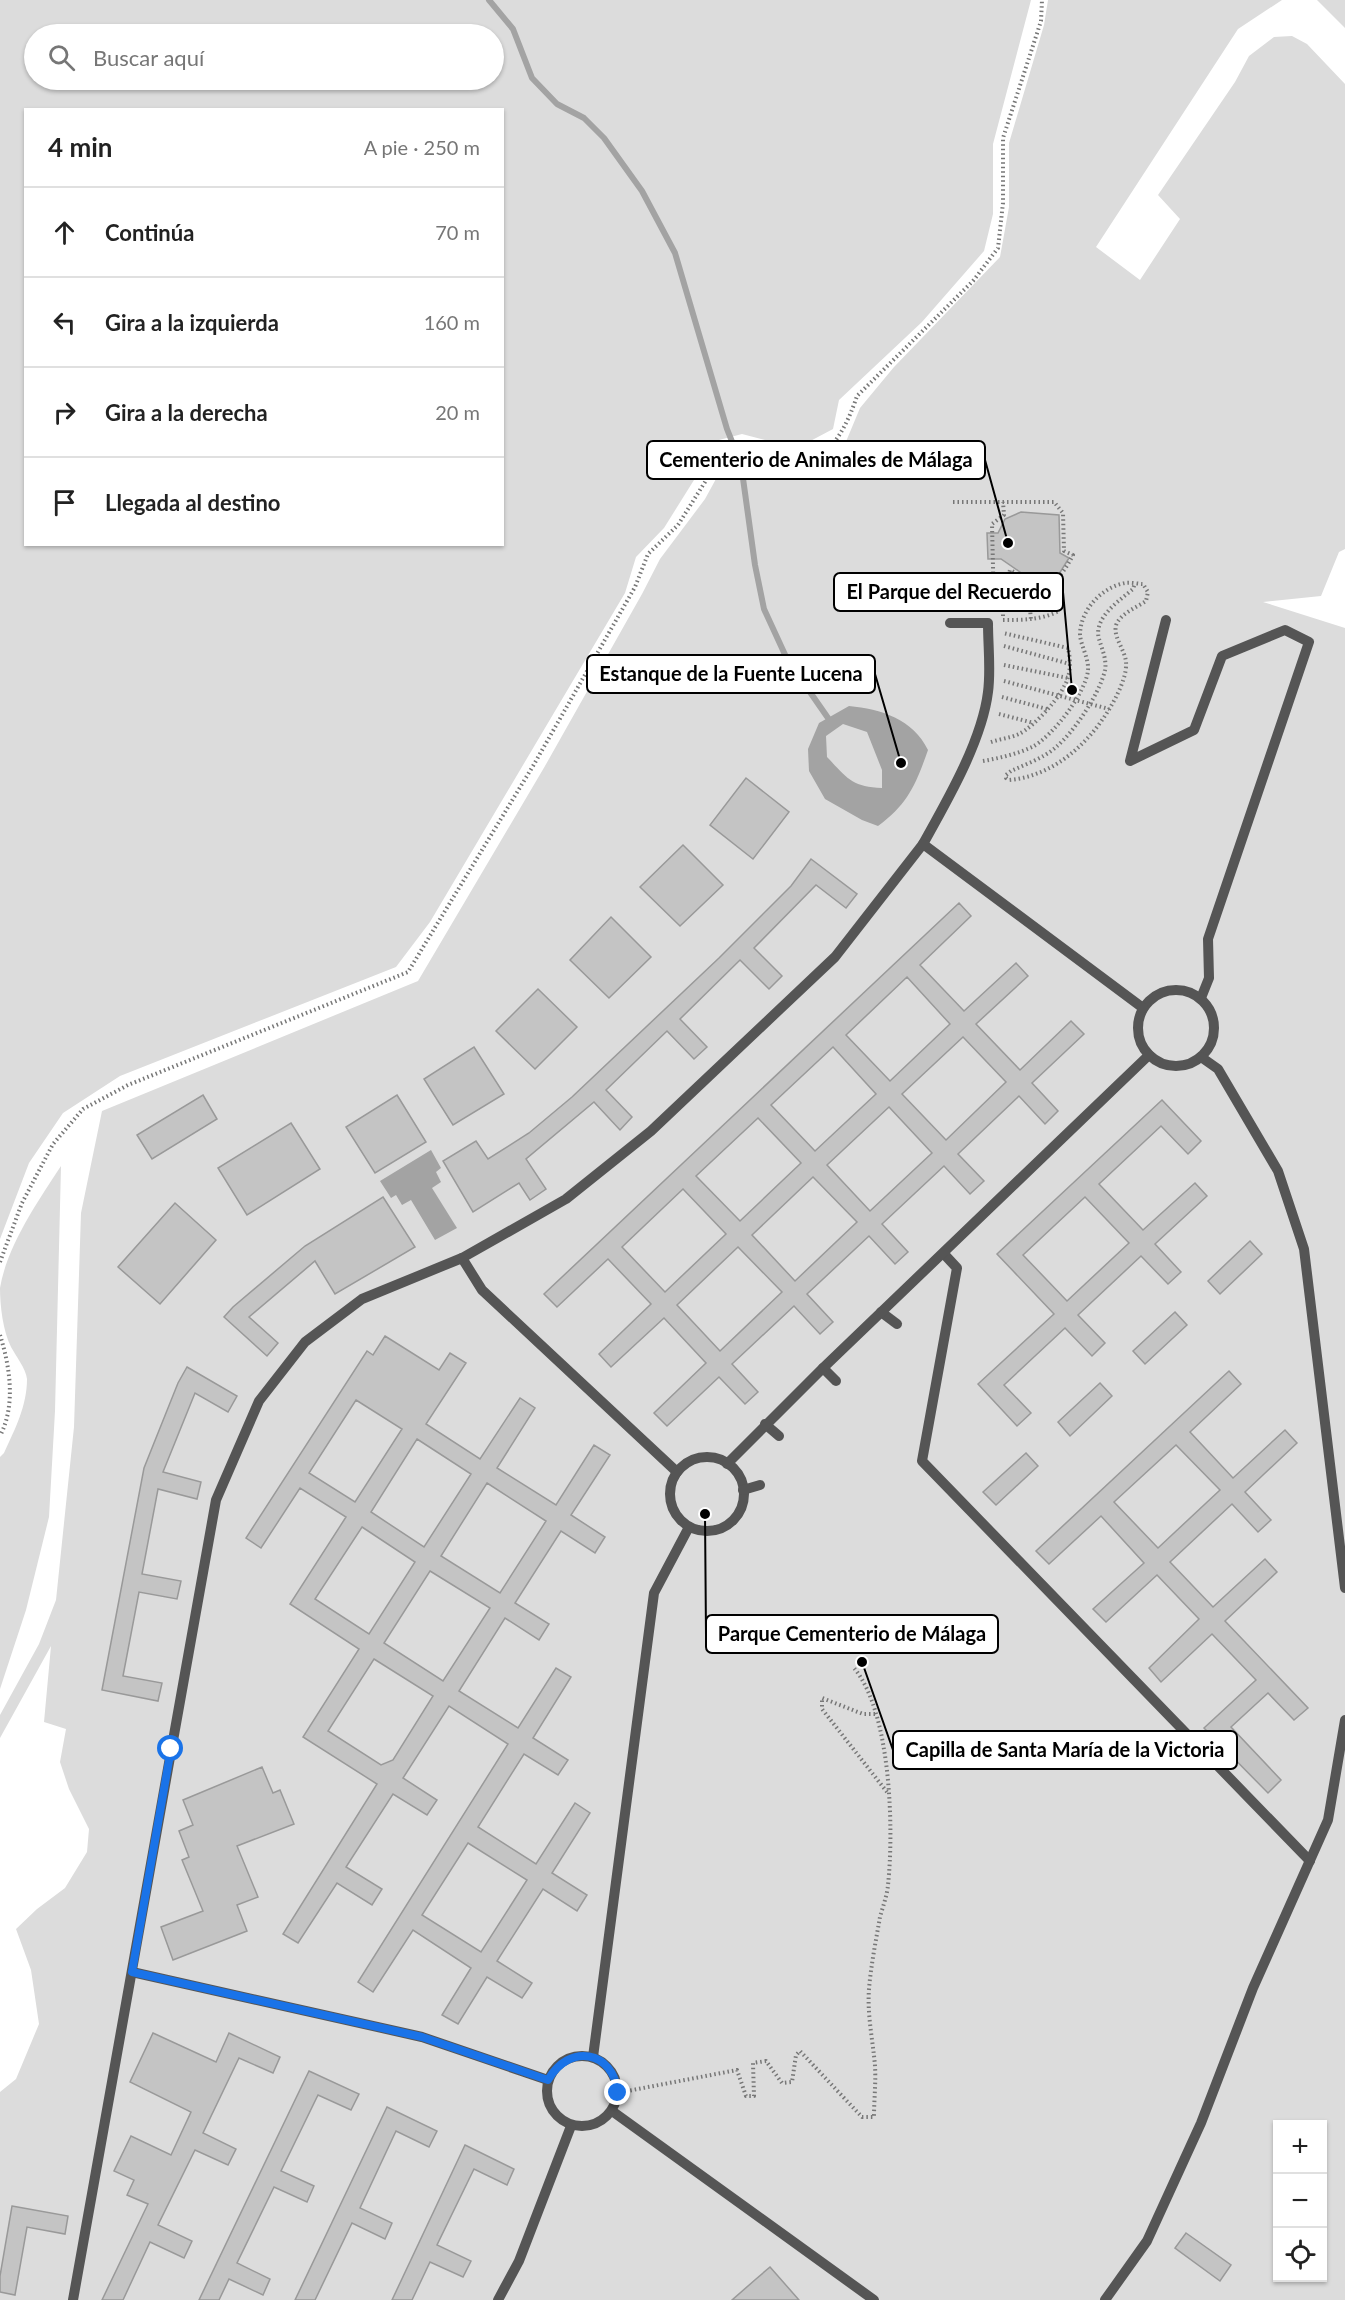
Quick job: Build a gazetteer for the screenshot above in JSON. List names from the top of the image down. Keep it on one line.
{"places":["Cementerio de Animales de Málaga","El Parque del Recuerdo","Estanque de la Fuente Lucena","Parque Cementerio de Málaga","Capilla de Santa María de la Victoria"],"page":{"search":"Buscar aquí","heading":["4 min","A pie · 250 m"],"list":[["Continúa","70 m"],["Gira a la izquierda","160 m"],["Gira a la derecha","20 m"],"Llegada al destino"],"map_buttons":["+","−"]}}
